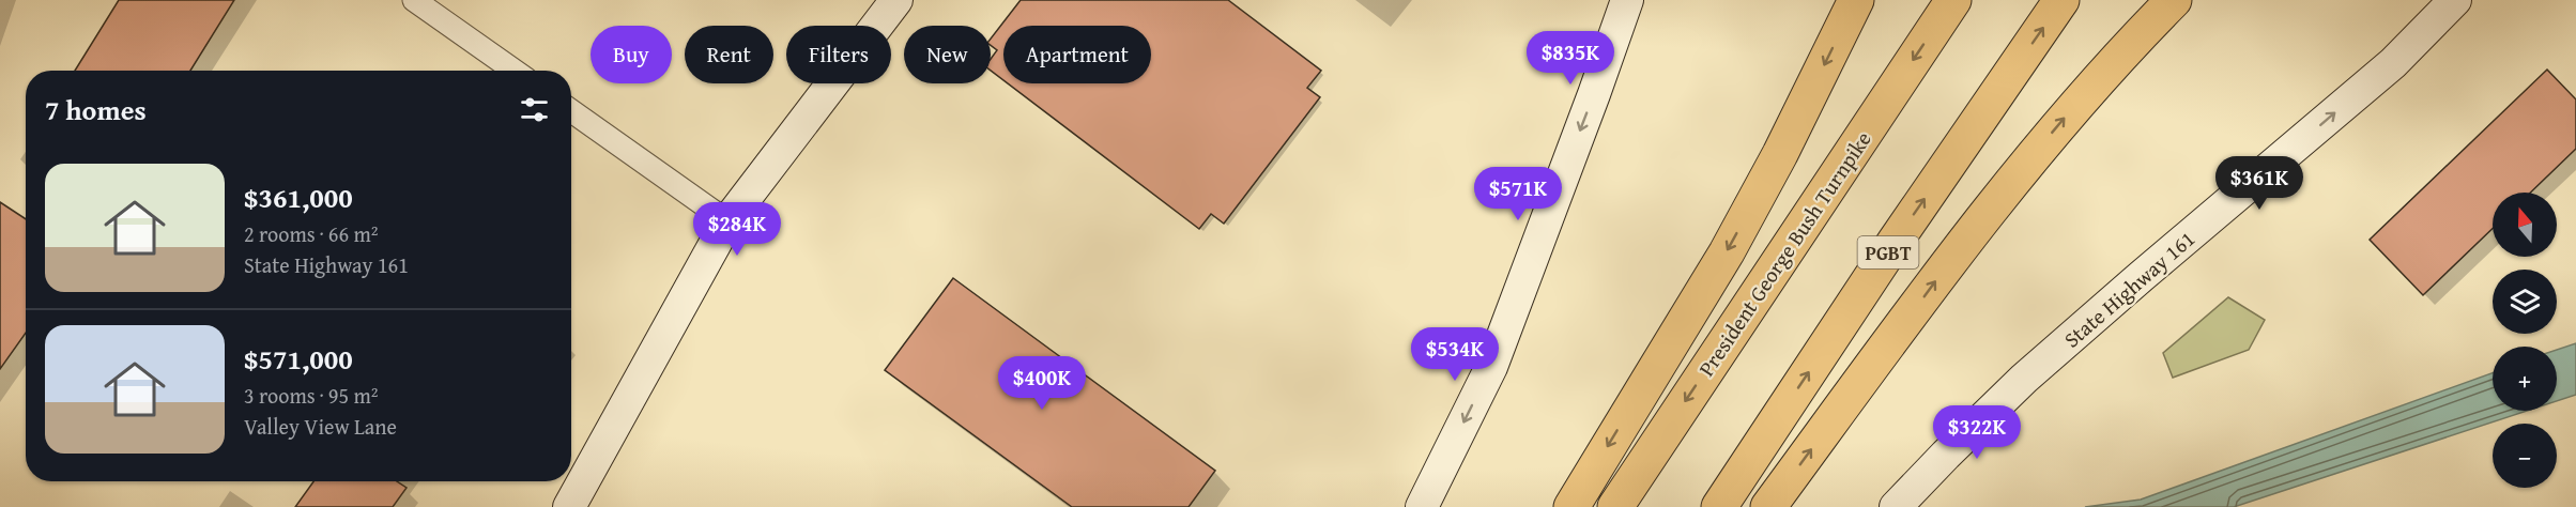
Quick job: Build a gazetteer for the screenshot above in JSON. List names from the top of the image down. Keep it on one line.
{"streets":{"highway":["PGBT","President George Bush Turnpike"],"main road":["State Highway 161"]},"one_way":["State Highway 161"],"north":"top","page":{"chip":["Buy","Rent","Filters","New","Apartment"],"price":["$835K","$361K","$571K","$284K","$534K","$400K","$322K"],"heading":"7 homes","list":[{"name":"$361,000","note":"2 rooms · 66 m² · State Highway 161"},{"name":"$571,000","note":"3 rooms · 95 m² · Valley View Lane"}],"map_buttons":["+","−"]}}
